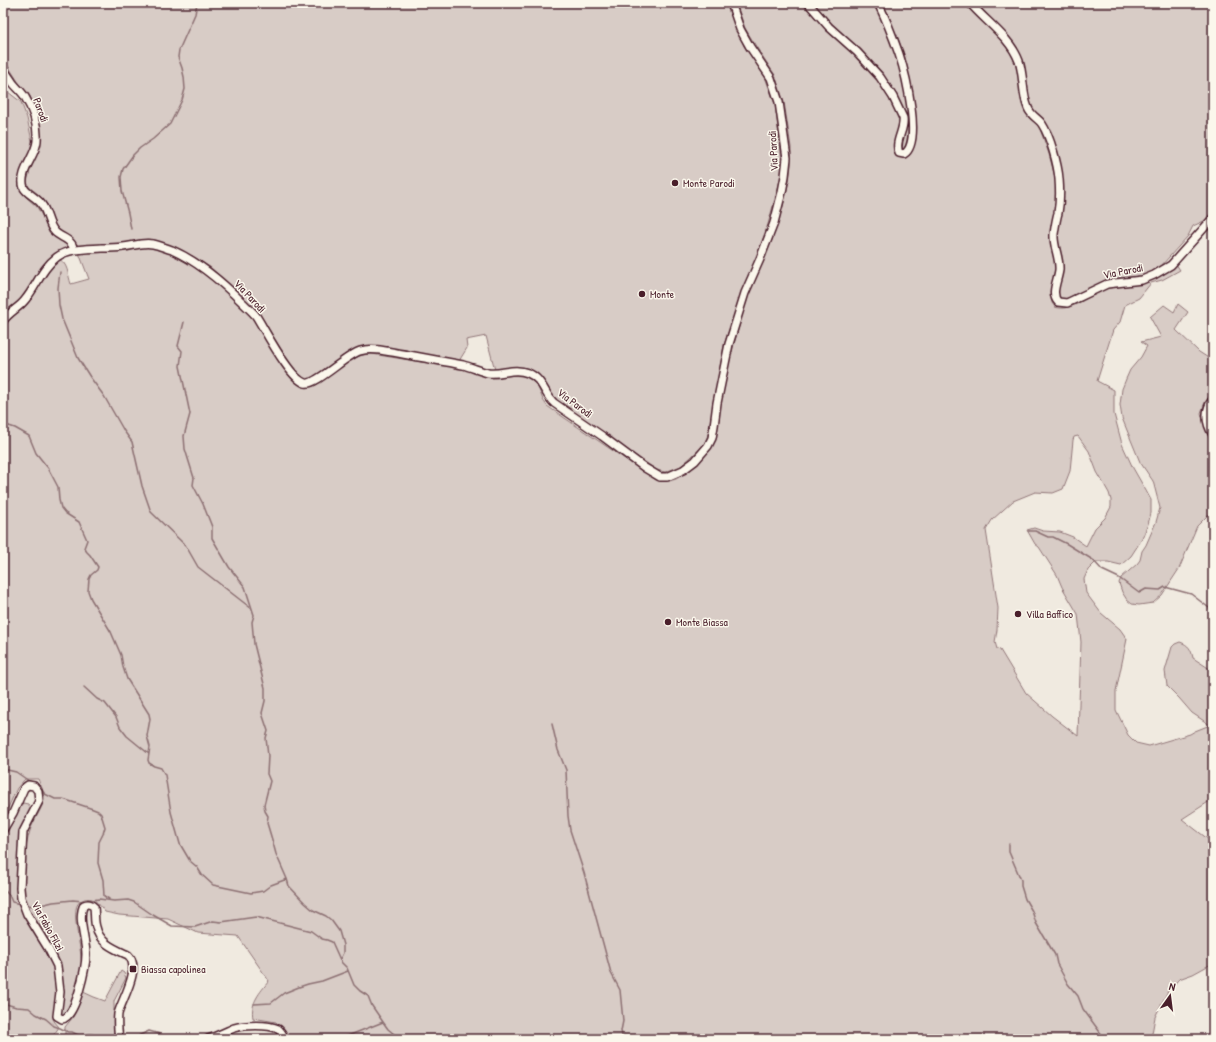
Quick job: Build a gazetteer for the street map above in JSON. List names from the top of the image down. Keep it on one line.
{"streets":{"street":["Parodi","Via Parodi","Via Fabio Filzi"]},"crossings":[["Parodi","Via Parodi"]],"places":{"other":["Monte Parodi","Monte","Villa Baffico","Monte Biassa"],"transit":["Biassa capolinea"]},"north":"top"}
